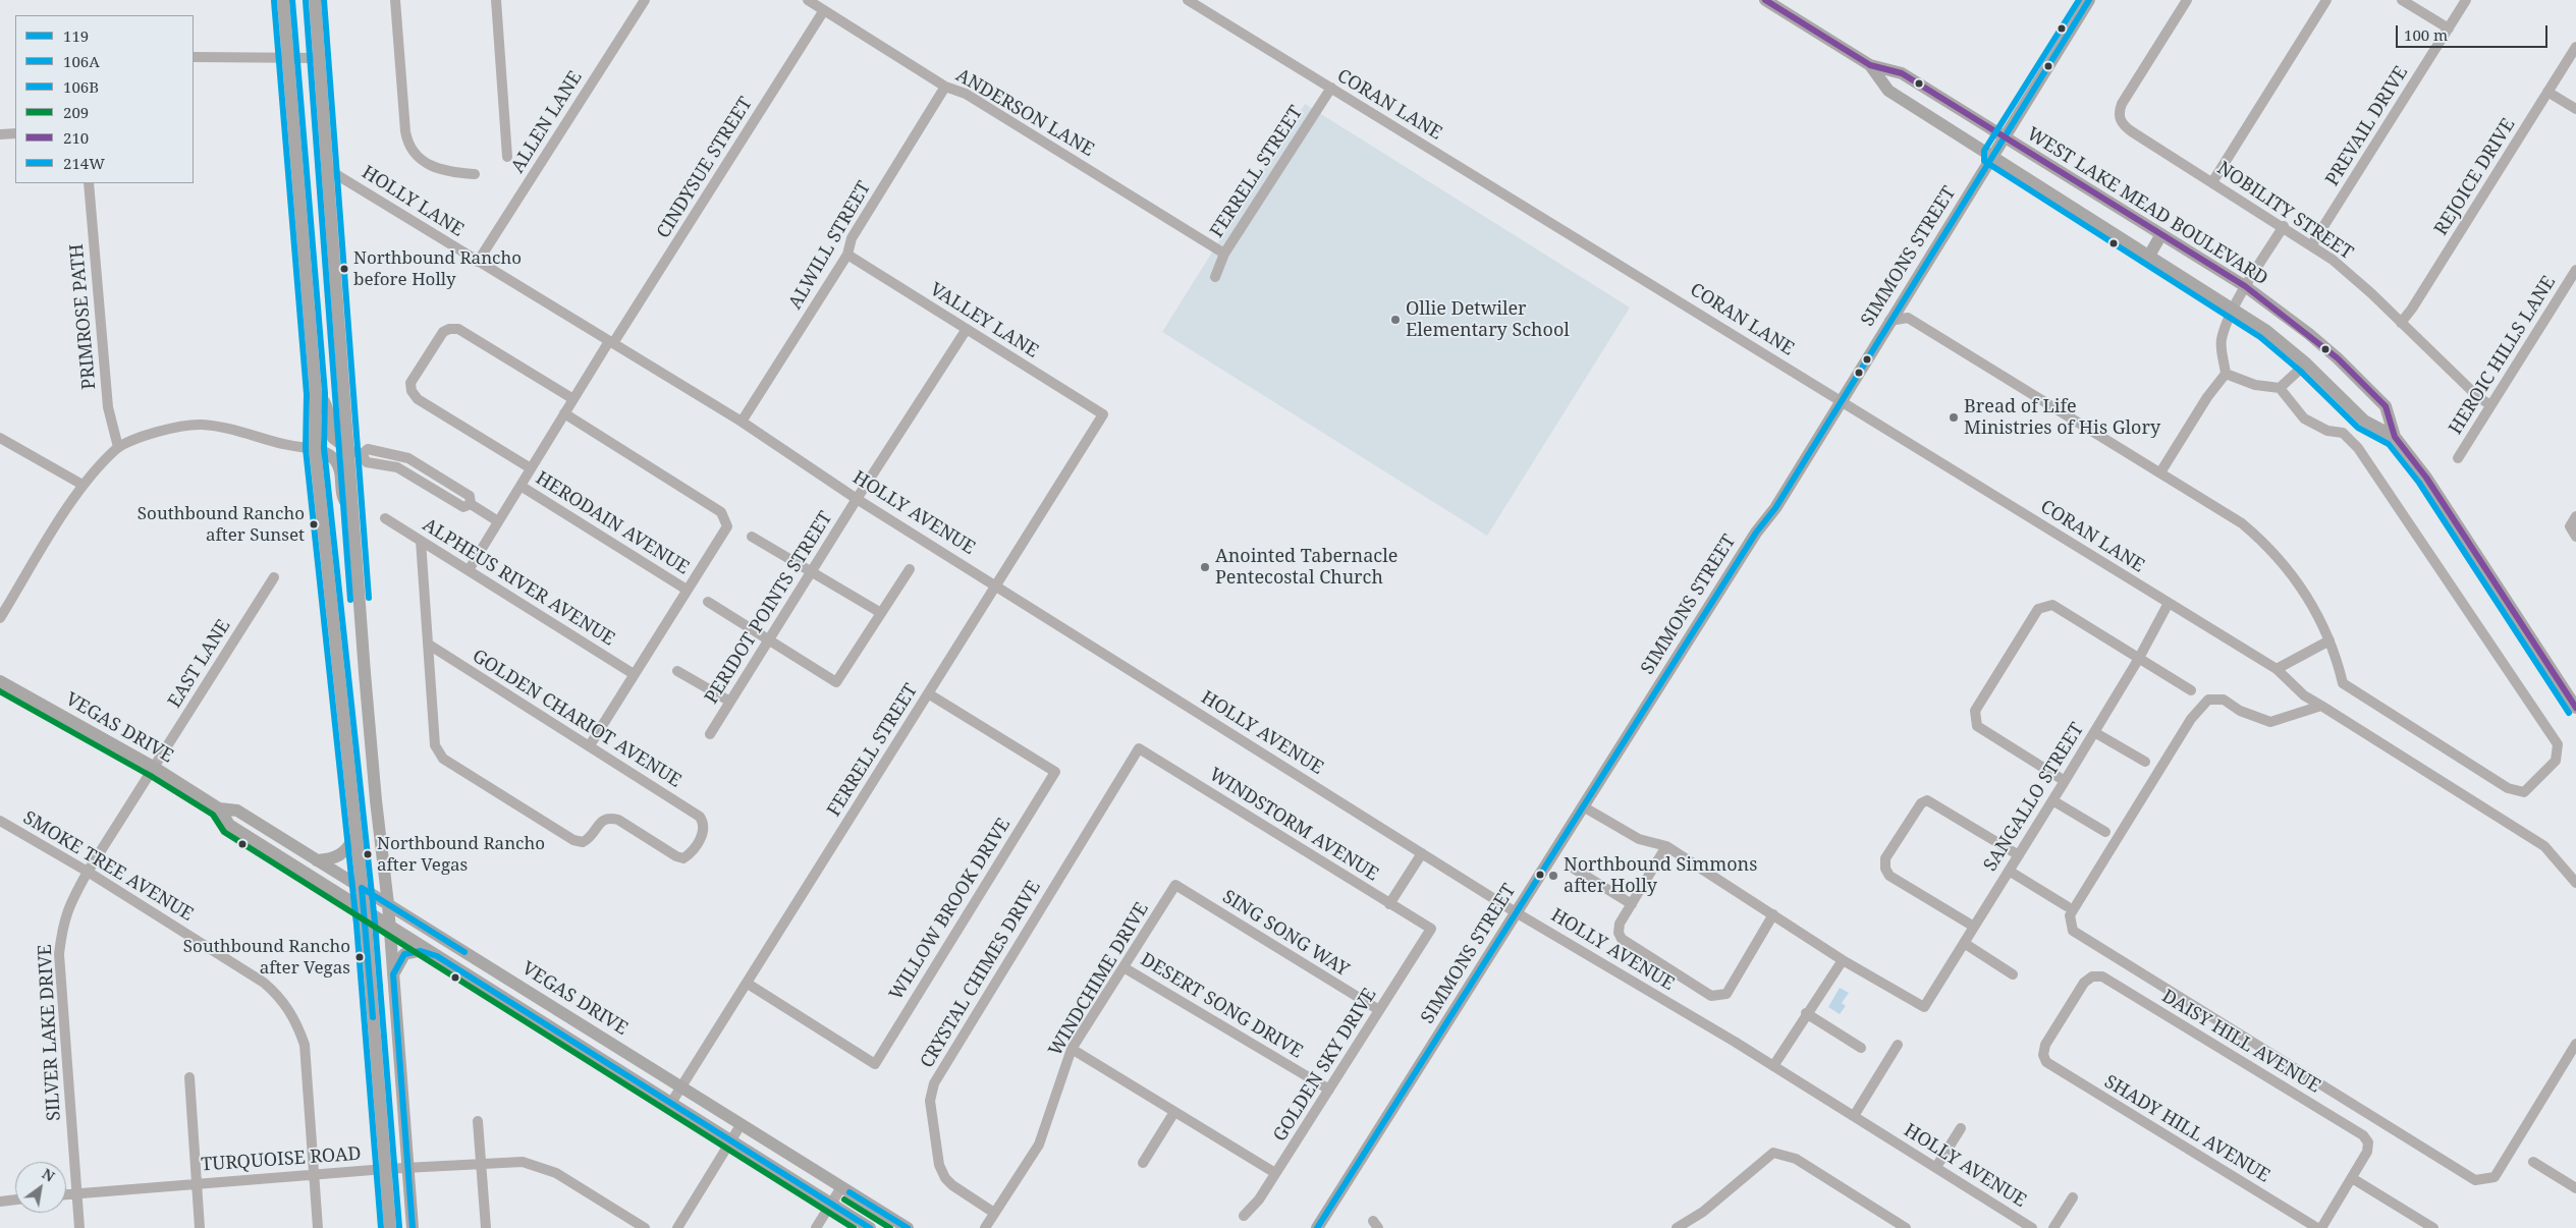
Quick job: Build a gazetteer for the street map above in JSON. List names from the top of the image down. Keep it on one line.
{"streets":{"main road":["WEST LAKE MEAD BOULEVARD","SIMMONS STREET","VEGAS DRIVE"],"street":["CORAN LANE","ANDERSON LANE","ALLEN LANE","PREVAIL DRIVE","CINDYSUE STREET","FERRELL STREET","REJOICE DRIVE","HOLLY LANE","NOBILITY STREET","ALWILL STREET","PRIMROSE PATH","VALLEY LANE","HEROIC HILLS LANE","HOLLY AVENUE","HERODAIN AVENUE","ALPHEUS RIVER AVENUE","PERIDOT POINTS STREET","EAST LANE","GOLDEN CHARIOT AVENUE","SANGALLO STREET","WINDSTORM AVENUE","SMOKE TREE AVENUE","WILLOW BROOK DRIVE","SING SONG WAY","CRYSTAL CHIMES DRIVE","WINDCHIME DRIVE","DESERT SONG DRIVE","SILVER LAKE DRIVE","DAISY HILL AVENUE","GOLDEN SKY DRIVE","SHADY HILL AVENUE","TURQUOISE ROAD"]},"crossings":[["CORAN LANE","FERRELL STREET"],["CORAN LANE","SIMMONS STREET"],["CORAN LANE","SANGALLO STREET"],["ANDERSON LANE","CINDYSUE STREET"],["ANDERSON LANE","FERRELL STREET"],["ANDERSON LANE","ALWILL STREET"],["ALLEN LANE","HOLLY LANE"],["ALLEN LANE","HOLLY AVENUE"],["PREVAIL DRIVE","NOBILITY STREET"],["CINDYSUE STREET","HOLLY AVENUE"],["CINDYSUE STREET","HERODAIN AVENUE"],["CINDYSUE STREET","ALPHEUS RIVER AVENUE"],["FERRELL STREET","VALLEY LANE"],["FERRELL STREET","HOLLY AVENUE"],["FERRELL STREET","VEGAS DRIVE"],["FERRELL STREET","WILLOW BROOK DRIVE"],["REJOICE DRIVE","NOBILITY STREET"],["HOLLY LANE","HOLLY AVENUE"],["WEST LAKE MEAD BOULEVARD","SIMMONS STREET"],["NOBILITY STREET","HEROIC HILLS LANE"],["ALWILL STREET","VALLEY LANE"],["ALWILL STREET","HOLLY AVENUE"],["SIMMONS STREET","HOLLY AVENUE"],["VALLEY LANE","PERIDOT POINTS STREET"],["HOLLY AVENUE","PERIDOT POINTS STREET"],["EAST LANE","VEGAS DRIVE"],["EAST LANE","SILVER LAKE DRIVE"],["VEGAS DRIVE","SILVER LAKE DRIVE"],["WINDSTORM AVENUE","CRYSTAL CHIMES DRIVE"],["WINDSTORM AVENUE","GOLDEN SKY DRIVE"],["SMOKE TREE AVENUE","SILVER LAKE DRIVE"],["SMOKE TREE AVENUE","TURQUOISE ROAD"],["SING SONG WAY","WINDCHIME DRIVE"],["SING SONG WAY","GOLDEN SKY DRIVE"],["CRYSTAL CHIMES DRIVE","WINDCHIME DRIVE"],["WINDCHIME DRIVE","DESERT SONG DRIVE"],["DESERT SONG DRIVE","GOLDEN SKY DRIVE"],["SILVER LAKE DRIVE","TURQUOISE ROAD"],["DAISY HILL AVENUE","SHADY HILL AVENUE"]],"places":["Northbound Rancho before Holly","Ollie Detwiler Elementary School","Bread of Life Ministries of His Glory","Southbound Rancho after Sunset","Anointed Tabernacle Pentecostal Church","Northbound Rancho after Vegas","Northbound Simmons after Holly","Southbound Rancho after Vegas"],"lines":["transit line 119","transit line 106B","transit line 210","transit line 214W","transit line 106A","transit line 209"],"legend":["119","106A","106B","209","210","214W"],"scale_bar":"100 m","north":"top right"}
